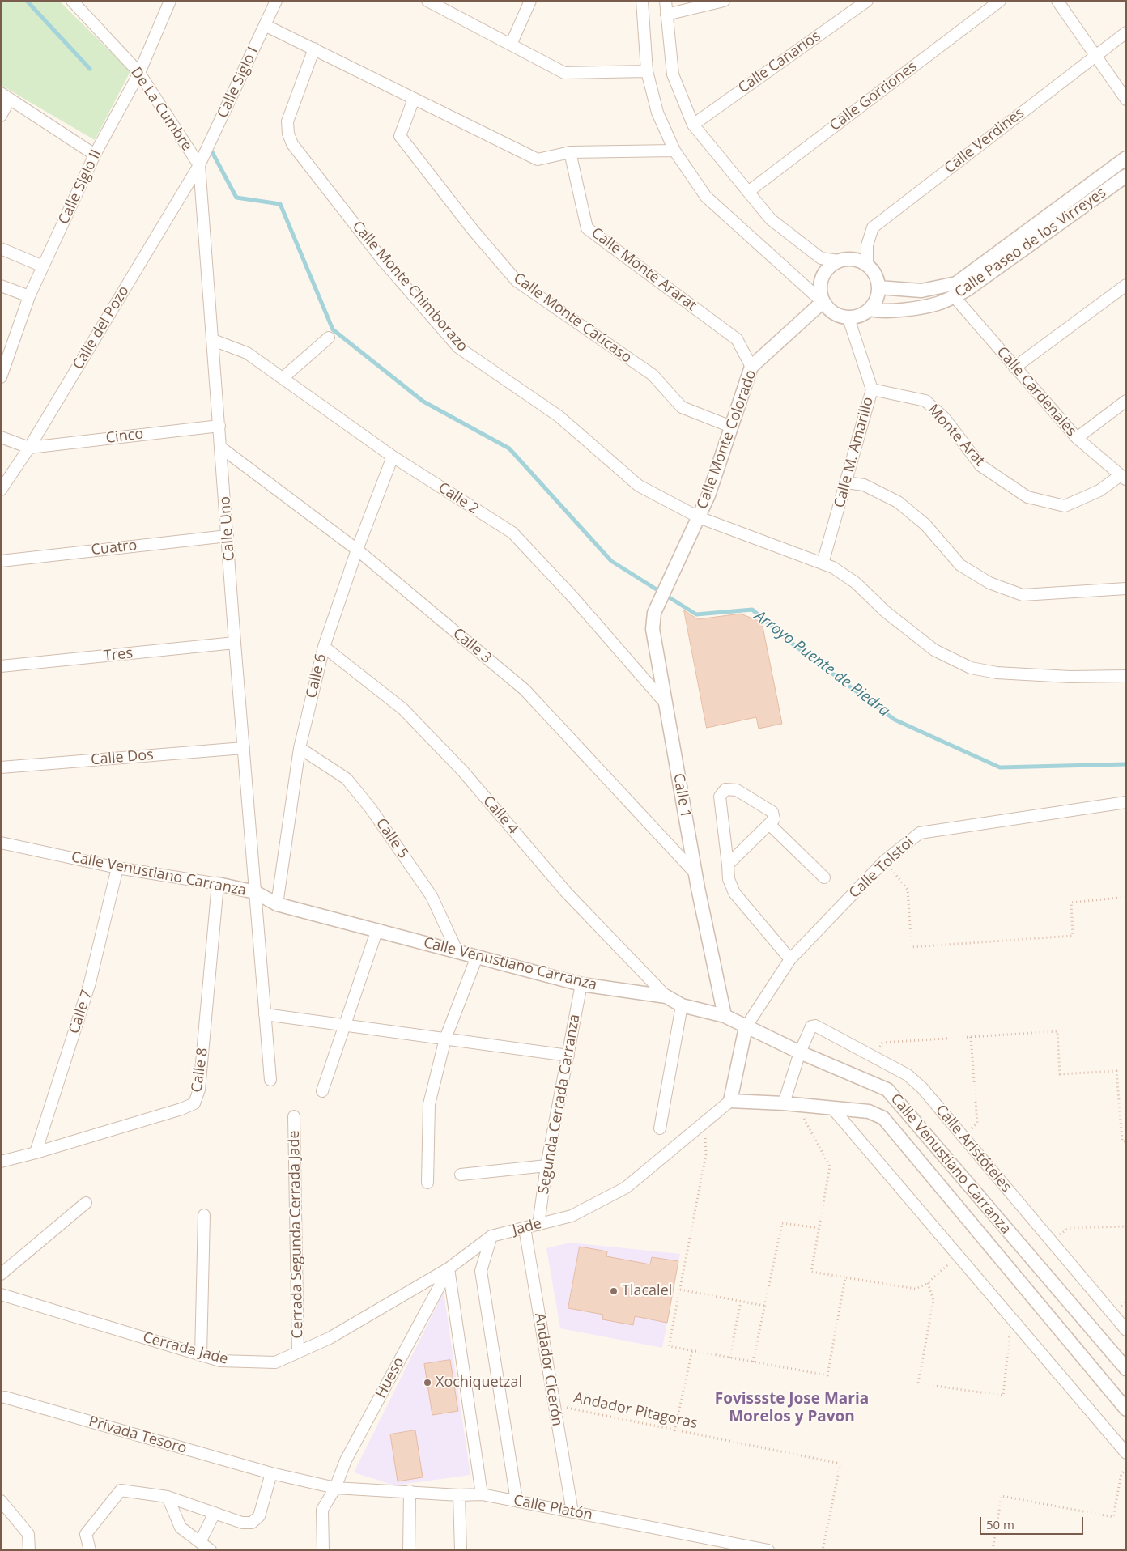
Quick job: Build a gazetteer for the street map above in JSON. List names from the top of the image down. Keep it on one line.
{"streets":{"street":["Calle Canarios","Calle Siglo I","Calle Gorriones","De La Cumbre","Calle Verdines","Calle Siglo II","Calle Paseo de los Virreyes","Calle Monte Ararat","Calle Monte Chimborazo","Calle Monte Caúcaso","Calle del Pozo","Calle Cardenales","Monte Arat","Cinco","Calle Monte Colorado","Calle M. Amarillo","Calle 2","Calle Uno","Cuatro","Calle 3","Tres","Calle 6","Calle Dos","Calle 1","Calle 4","Calle 5","Calle Tolstoi","Calle Venustiano Carranza","Calle 7","Calle 8","Segunda Cerrada Carranza","Calle Aristóteles","Jade","Cerrada Segunda Cerrada Jade","Cerrada Jade","Andador Cicerón","Hueso","Privada Tesoro","Calle Platón"],"path":["Andador Pitagoras"]},"crossings":[["Calle Siglo I","De La Cumbre"],["Calle Siglo I","Calle del Pozo"],["Calle Siglo I","Calle Uno"],["De La Cumbre","Calle Siglo II"],["De La Cumbre","Calle del Pozo"],["De La Cumbre","Calle Uno"],["Calle Verdines","Calle Paseo de los Virreyes"],["Calle Verdines","Calle Monte Colorado"],["Calle Verdines","Calle M. Amarillo"],["Calle Paseo de los Virreyes","Calle Cardenales"],["Calle Paseo de los Virreyes","Calle Monte Colorado"],["Calle Paseo de los Virreyes","Calle M. Amarillo"],["Calle Monte Ararat","Calle Monte Colorado"],["Calle Monte Chimborazo","Calle Monte Colorado"],["Calle Monte Chimborazo","Calle M. Amarillo"],["Calle Monte Caúcaso","Calle Monte Colorado"],["Calle del Pozo","Cinco"],["Calle del Pozo","Calle Uno"],["Calle Cardenales","Monte Arat"],["Monte Arat","Calle M. Amarillo"],["Cinco","Calle Uno"],["Calle Monte Colorado","Calle M. Amarillo"],["Calle Monte Colorado","Calle 1"],["Calle 2","Calle Uno"],["Calle 2","Calle 6"],["Calle 2","Calle 1"],["Calle Uno","Cuatro"],["Calle Uno","Calle 3"],["Calle Uno","Tres"],["Calle Uno","Calle Dos"],["Calle Uno","Calle Venustiano Carranza"],["Calle 3","Calle 6"],["Calle 3","Calle 1"],["Calle 6","Calle 4"],["Calle 6","Calle 5"],["Calle 6","Calle Venustiano Carranza"],["Calle 1","Calle Venustiano Carranza"],["Calle 4","Calle Venustiano Carranza"],["Calle 5","Calle Venustiano Carranza"],["Calle Tolstoi","Calle Venustiano Carranza"],["Calle Venustiano Carranza","Calle 7"],["Calle Venustiano Carranza","Calle 8"],["Calle Venustiano Carranza","Segunda Cerrada Carranza"],["Calle Venustiano Carranza","Calle Aristóteles"],["Calle Venustiano Carranza","Jade"],["Calle 7","Calle 8"],["Segunda Cerrada Carranza","Jade"],["Jade","Cerrada Jade"],["Jade","Andador Cicerón"],["Jade","Hueso"],["Cerrada Segunda Cerrada Jade","Cerrada Jade"],["Cerrada Jade","Hueso"],["Andador Cicerón","Andador Pitagoras"],["Andador Cicerón","Calle Platón"],["Hueso","Privada Tesoro"],["Hueso","Calle Platón"],["Privada Tesoro","Calle Platón"]],"districts":["Fovissste Jose Maria Morelos y Pavon"],"water":["Arroyo Puente de Piedra"],"places":["Tlacalel","Xochiquetzal"],"scale_bar":"50 m"}
